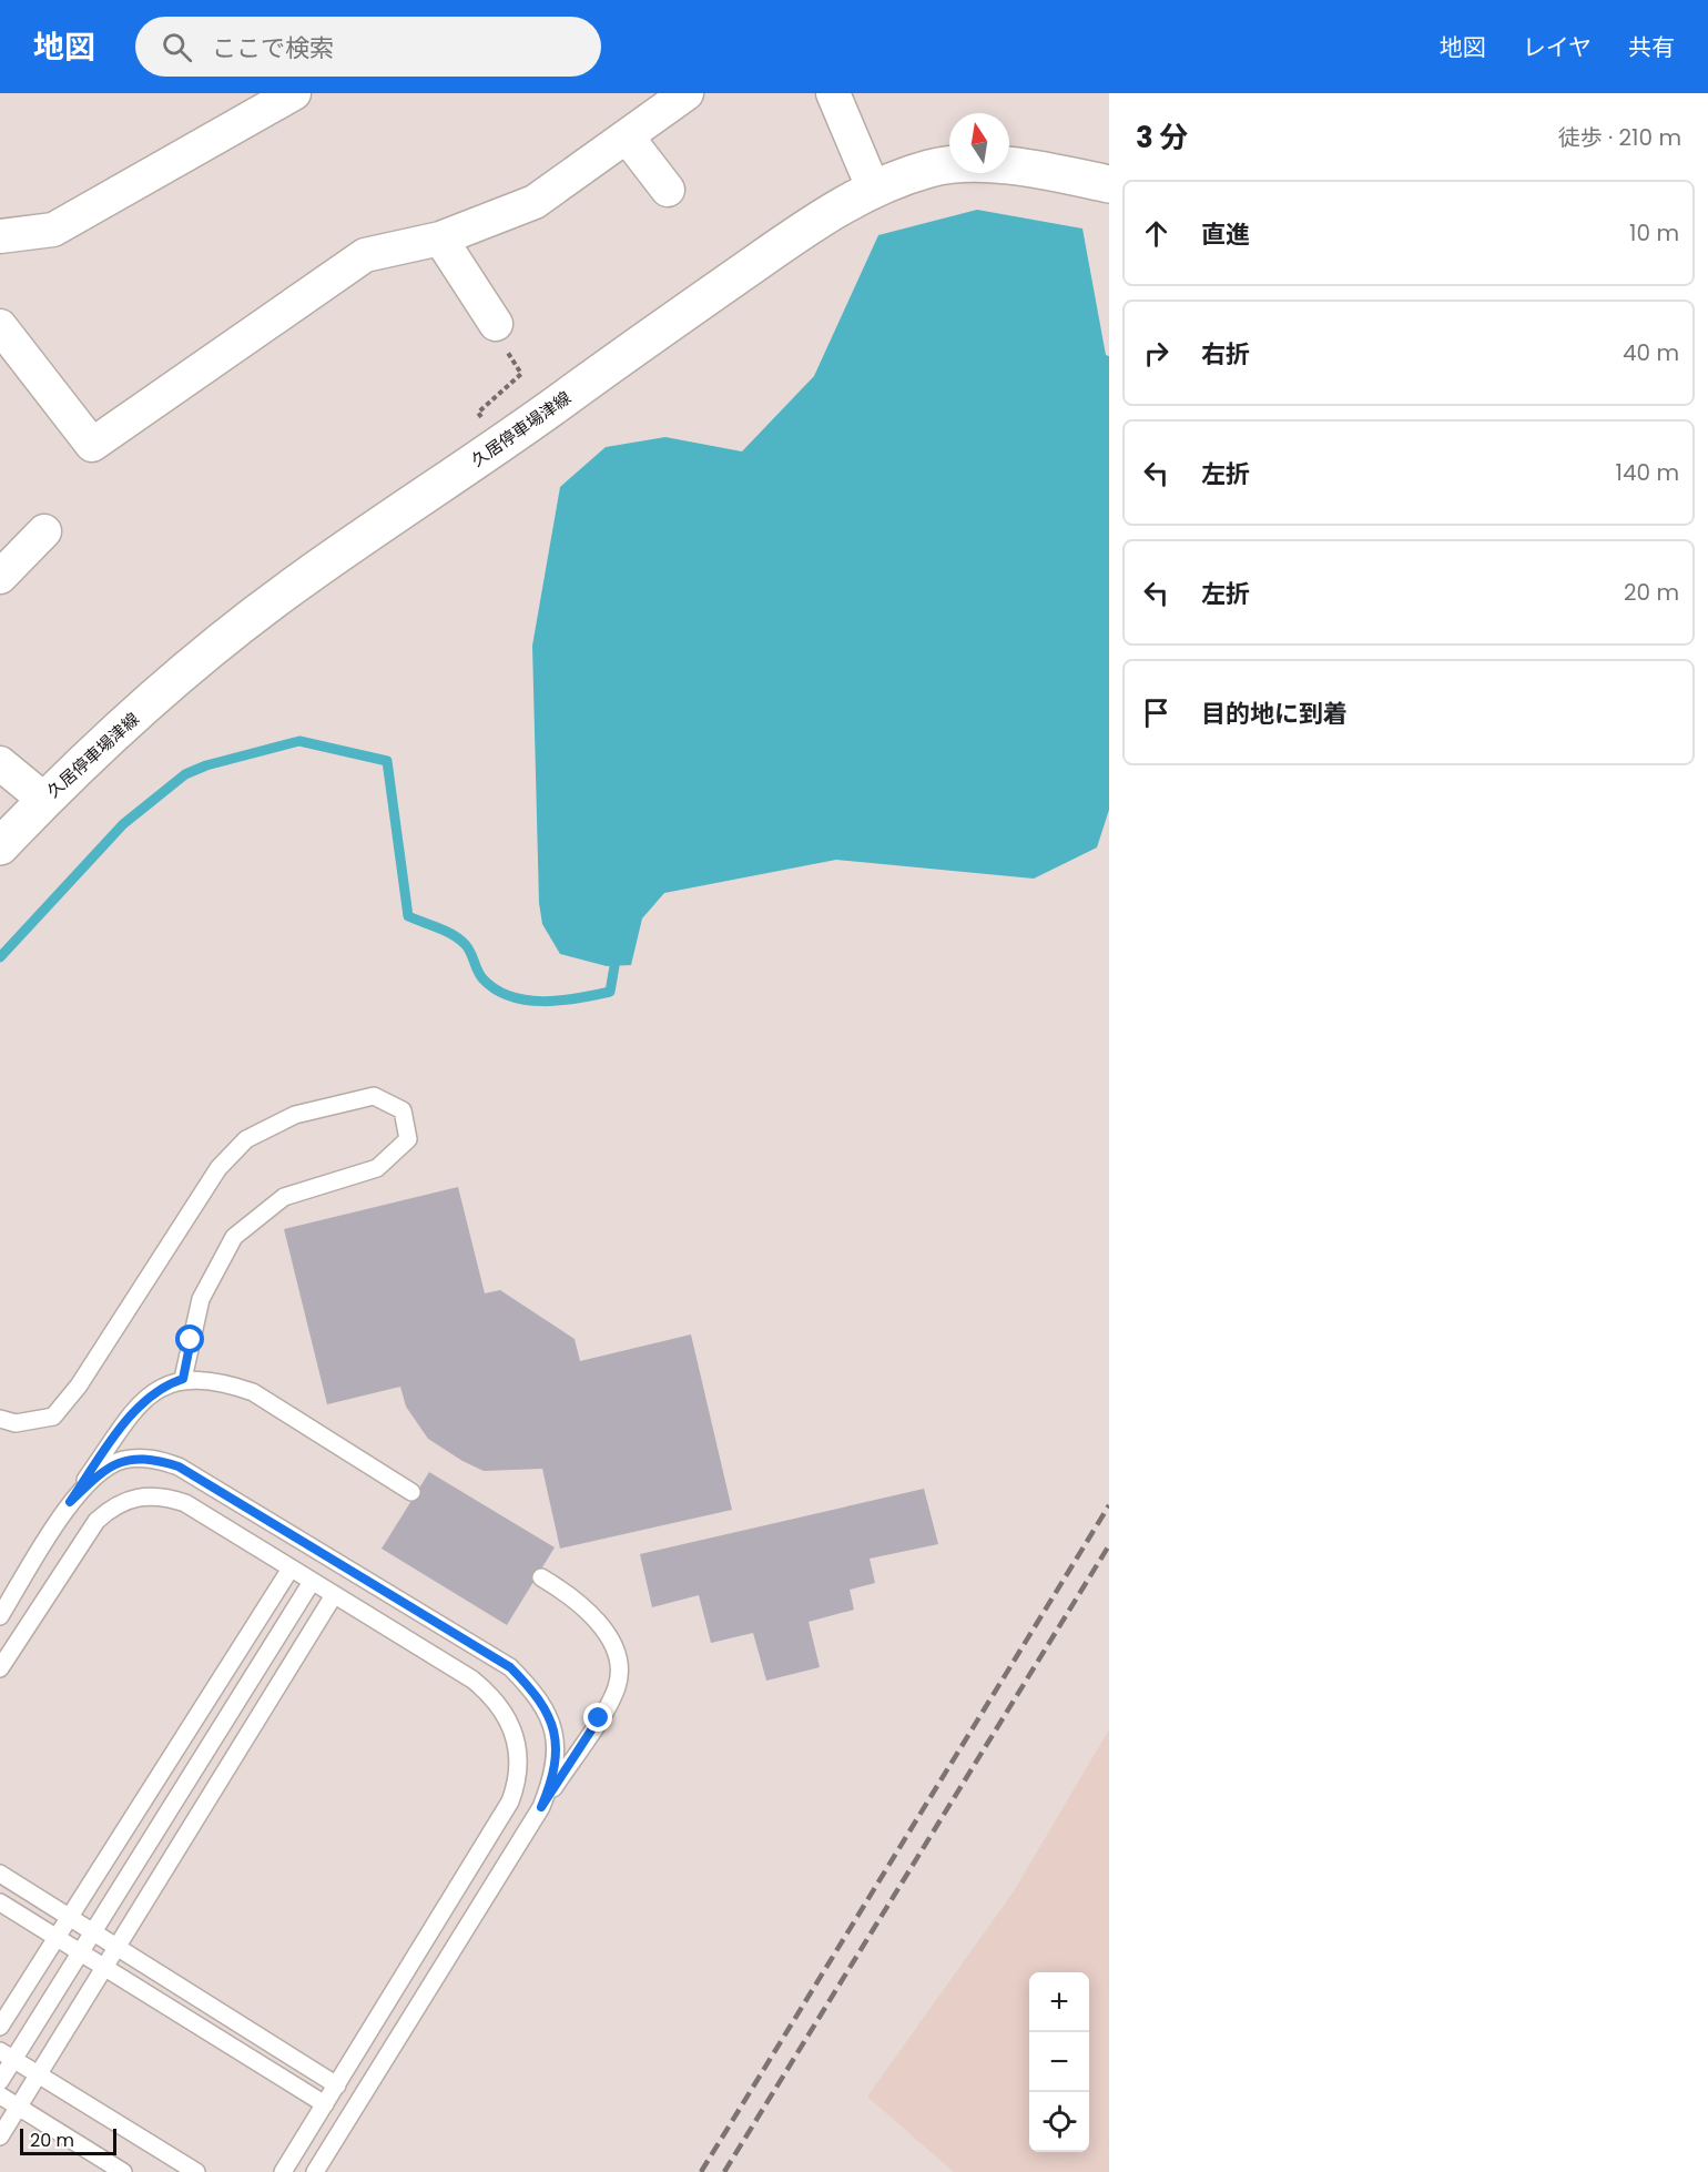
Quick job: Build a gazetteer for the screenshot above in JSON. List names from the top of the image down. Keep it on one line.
{"streets":{"main road":["久居停車場津線"]},"scale_bar":"20 m","north":"top","page":{"header":"地図","search":"ここで検索","nav":["地図","レイヤ","共有"],"heading":["3 分","徒歩 · 210 m"],"list":[["直進","10 m"],["右折","40 m"],["左折","140 m"],["左折","20 m"],"目的地に到着"],"map_buttons":["+","−"],"scale":"20 m"}}
